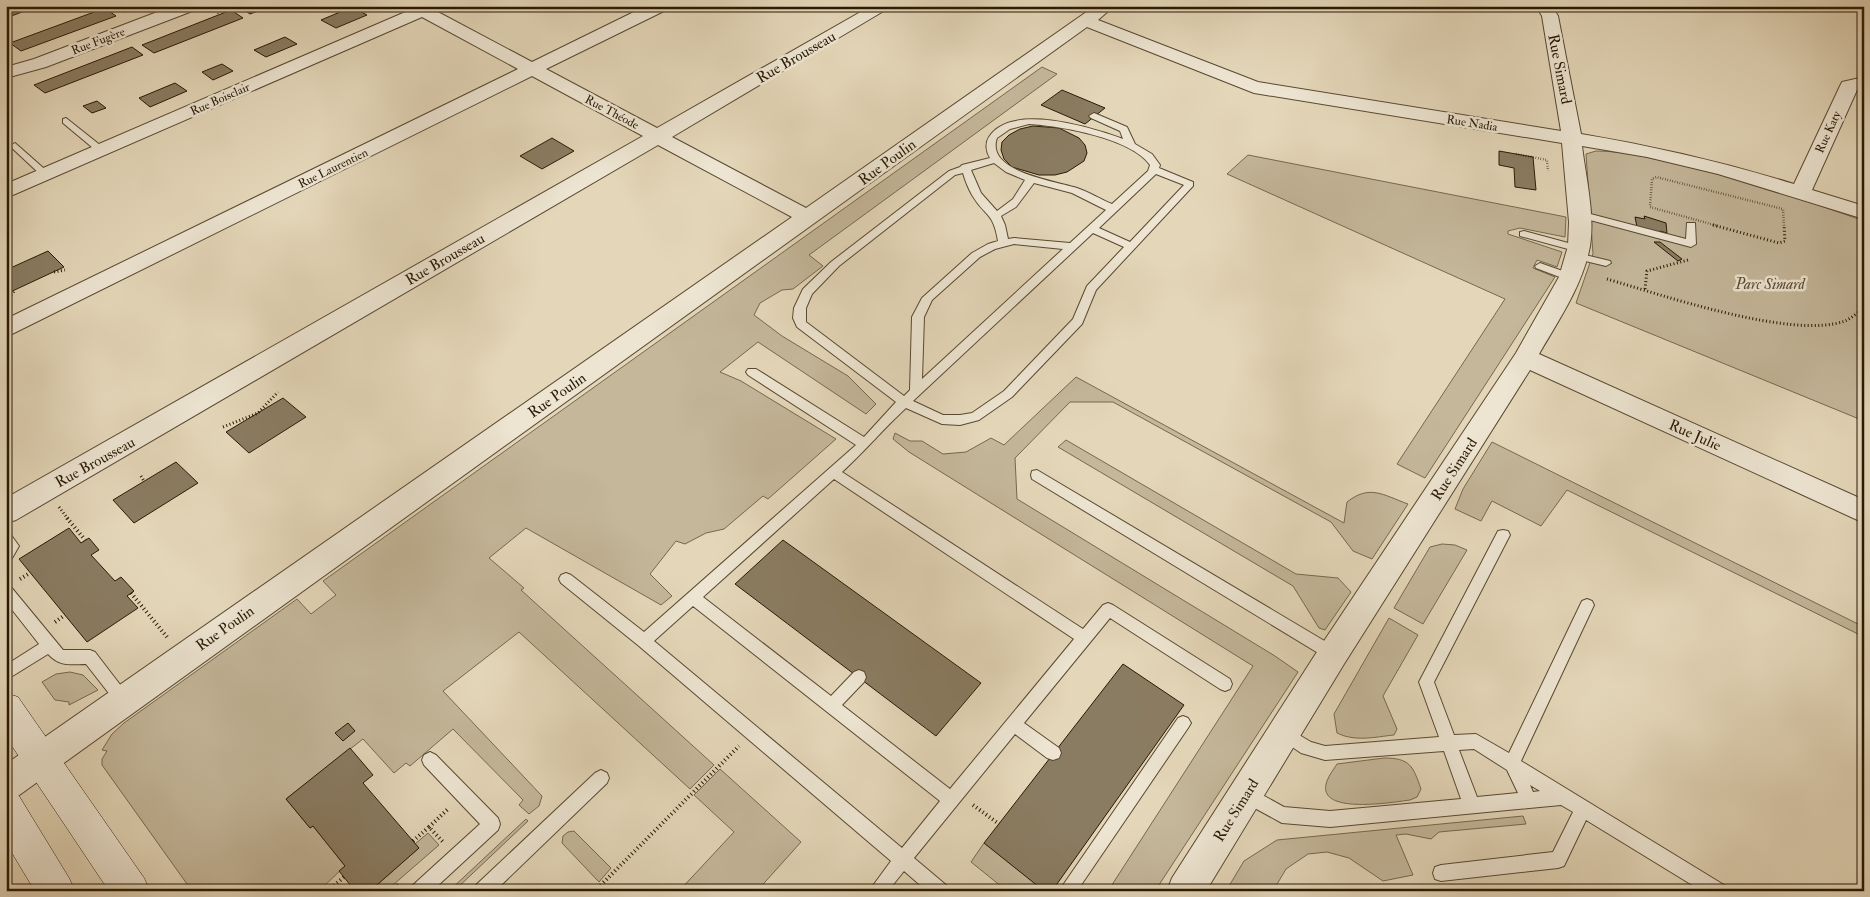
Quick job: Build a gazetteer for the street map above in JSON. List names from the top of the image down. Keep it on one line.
{"streets":{"street":["Rue Fugère","Rue Brousseau","Rue Simard","Rue Boisclair","Rue Théode","Rue Nadia","Rue Katy","Rue Poulin","Rue Laurentien","Rue Julie"]},"crossings":[["Rue Brousseau","Rue Théode"],["Rue Simard","Rue Nadia"],["Rue Simard","Rue Julie"],["Rue Boisclair","Rue Théode"],["Rue Théode","Rue Poulin"],["Rue Théode","Rue Laurentien"],["Rue Nadia","Rue Katy"],["Rue Nadia","Rue Poulin"]],"parks":["Parc Simard"]}
